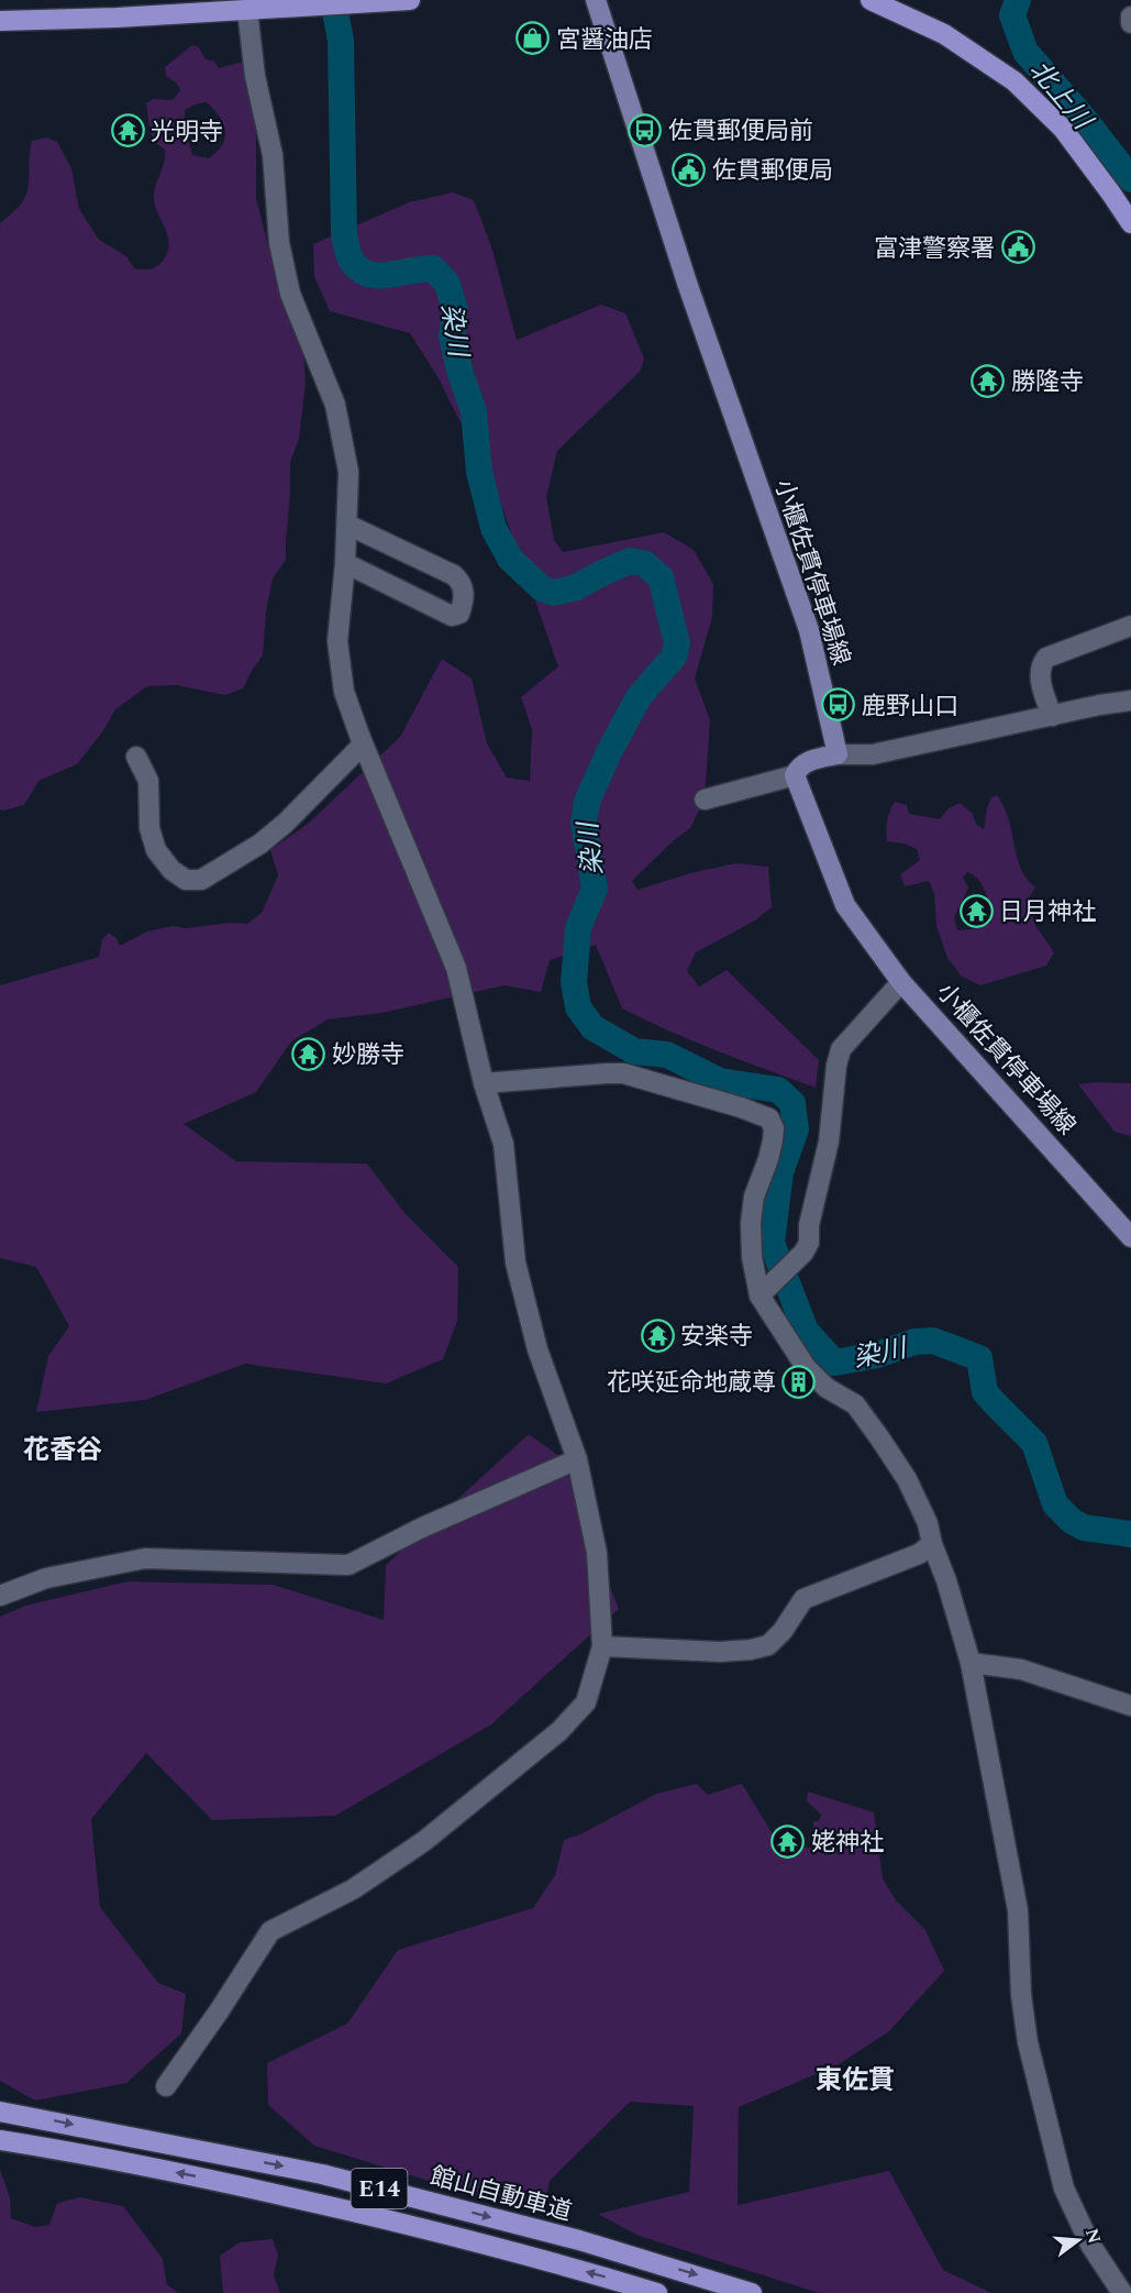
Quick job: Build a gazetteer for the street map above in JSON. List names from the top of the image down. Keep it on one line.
{"streets":{"highway":["E14","館山自動車道"],"main road":["小櫃佐貫停車場線"]},"districts":["花香谷","東佐貫"],"water":["北上川","染川"],"places":{"shop":["宮醤油店"],"bus stop":["佐貫郵便局前","鹿野山口"],"temple":["光明寺","勝隆寺","日月神社","妙勝寺","安楽寺","姥神社"],"public building":["佐貫郵便局","富津警察署"],"building":["花咲延命地蔵尊"]},"north":"right"}
